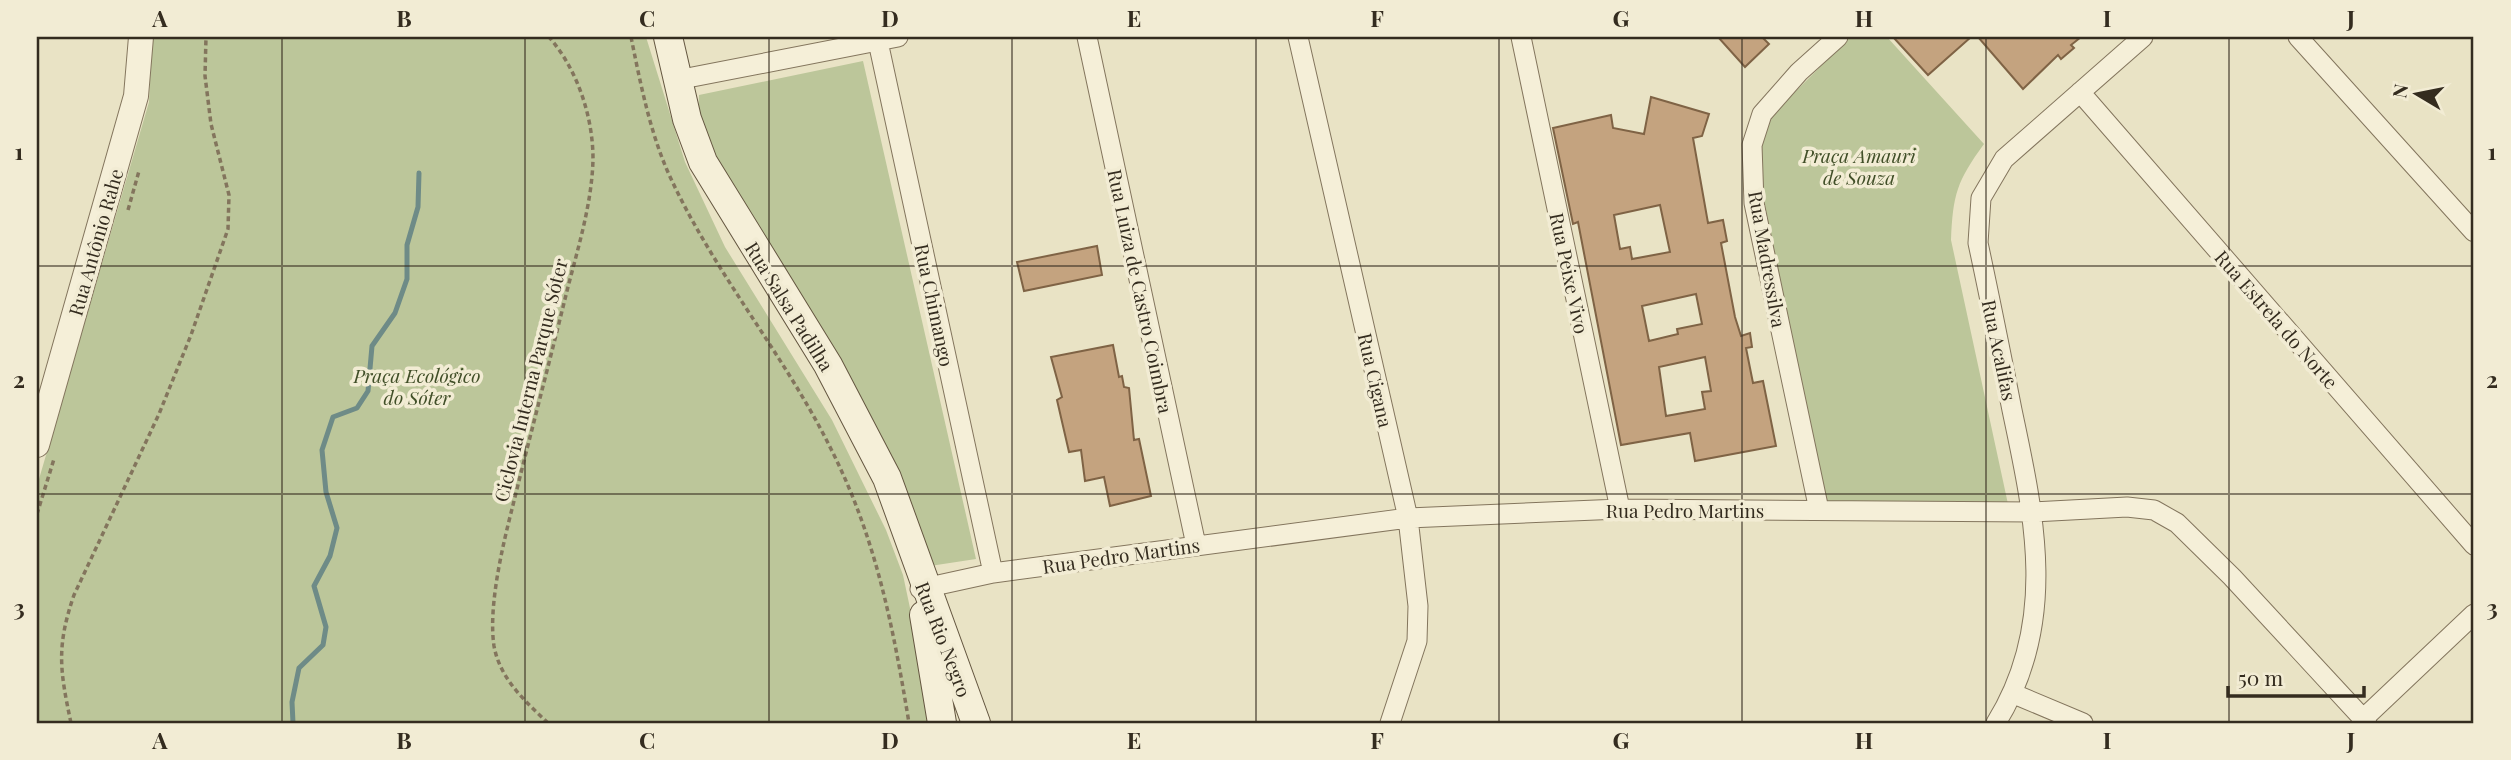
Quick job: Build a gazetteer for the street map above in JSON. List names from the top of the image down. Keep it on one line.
{"streets":{"main road":["Rua Salsa Padilha","Rua Rio Negro"],"street":["Rua Antônio Rahe","Rua Madressilva","Rua Peixe Vivo","Rua Luiza de Castro Coimbra","Rua Chimango","Rua Estrela do Norte","Rua Acalifas","Rua Cigana","Rua Pedro Martins"],"path":["Ciclovia Interna Parque Sóter"]},"crossings":[["Rua Madressilva","Rua Pedro Martins"],["Rua Peixe Vivo","Rua Pedro Martins"],["Rua Luiza de Castro Coimbra","Rua Pedro Martins"],["Rua Chimango","Rua Pedro Martins"],["Rua Salsa Padilha","Rua Pedro Martins"],["Rua Salsa Padilha","Rua Rio Negro"],["Rua Estrela do Norte","Rua Acalifas"],["Rua Acalifas","Rua Pedro Martins"],["Rua Cigana","Rua Pedro Martins"],["Rua Pedro Martins","Rua Rio Negro"]],"parks":["Praça Amauri de Souza","Praça Ecológico do Sóter"],"scale_bar":"50 m","north":"left","grid":{"columns":["A","B","C","D","E","F","G","H","I","J"],"rows":["1","2","3"]}}
